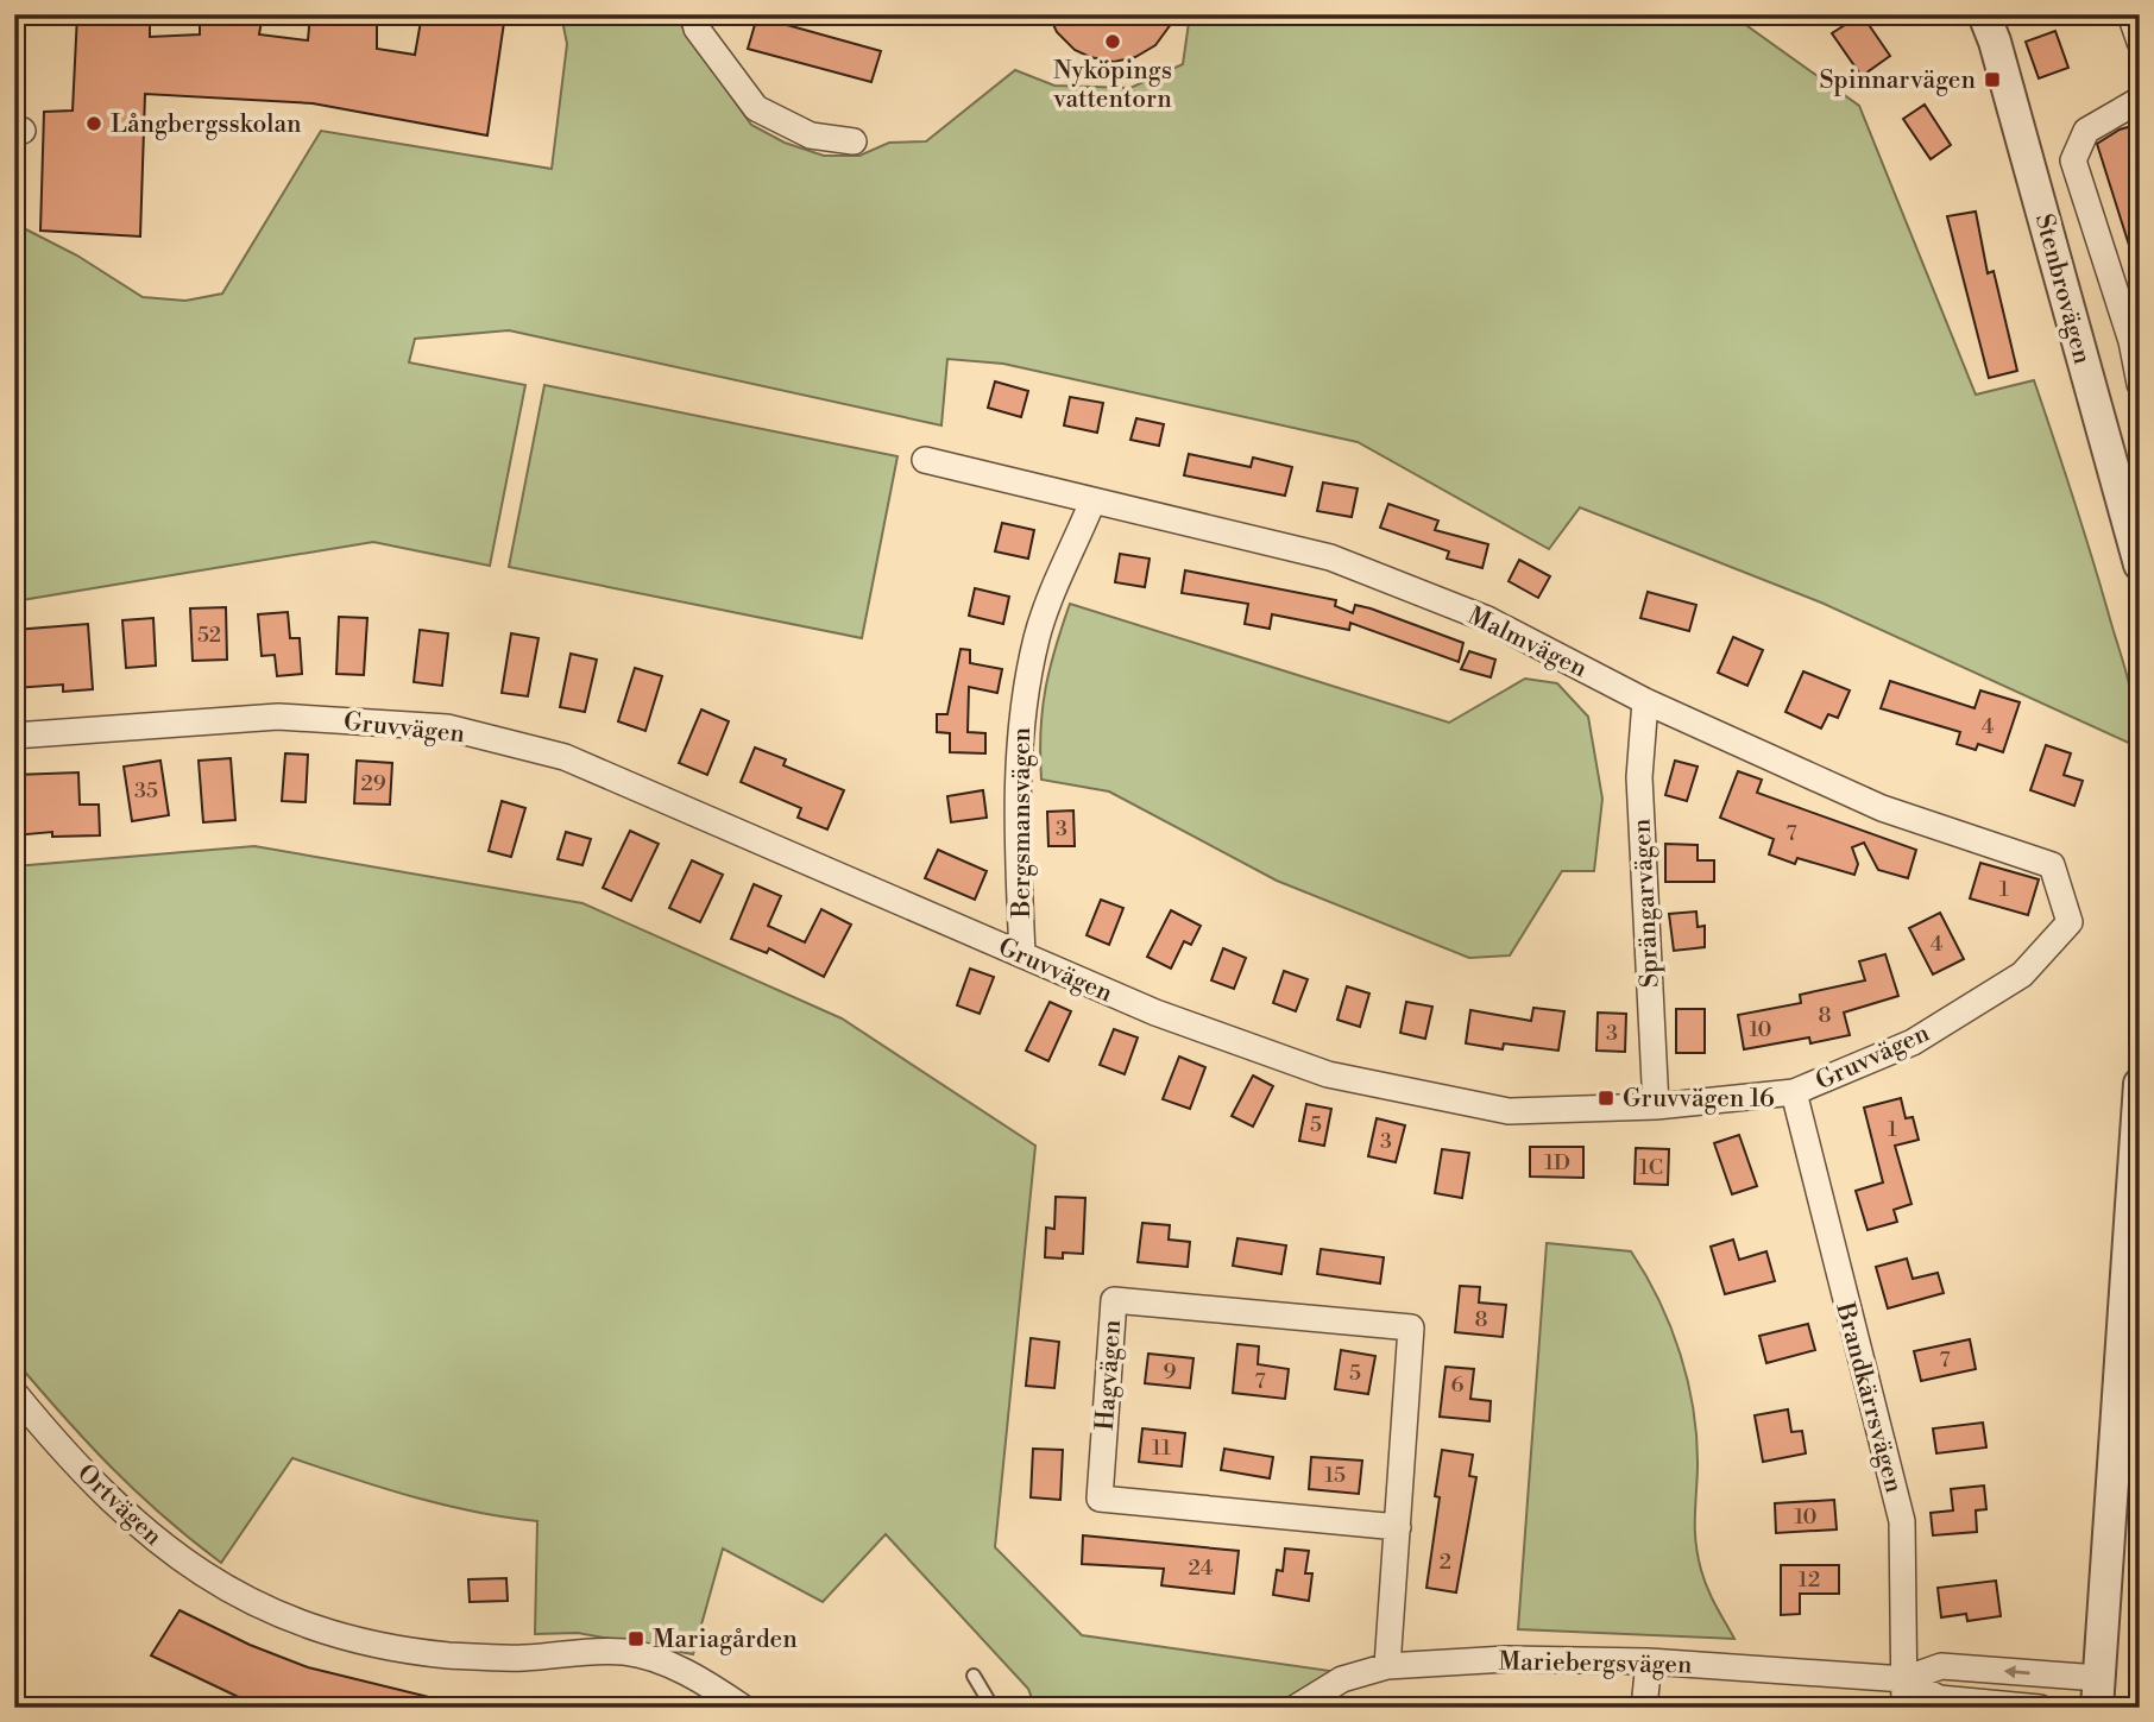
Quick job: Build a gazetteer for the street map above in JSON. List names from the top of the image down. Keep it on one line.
{"streets":{"street":["Stenbrovägen","Malmvägen","Gruvvägen","Bergsmansvägen","Sprängarvägen","Hagvägen","Brandkärrsvägen","Ortvägen","Mariebergsvägen"]},"crossings":[["Malmvägen","Gruvvägen"],["Malmvägen","Bergsmansvägen"],["Malmvägen","Sprängarvägen"],["Gruvvägen","Bergsmansvägen"],["Gruvvägen","Sprängarvägen"],["Gruvvägen","Brandkärrsvägen"],["Hagvägen","Mariebergsvägen"],["Brandkärrsvägen","Mariebergsvägen"]],"places":{"other":["Nyköpings vattentorn","Långbergsskolan"],"transit":["Spinnarvägen","Gruvvägen 16","Mariagården"]},"house_numbers":["52","4","29","35","3","7","1","4","8","10","3","5","1","3","1D","1C","8","7","9","5","7","6","11","15","10","2","24","12"]}
